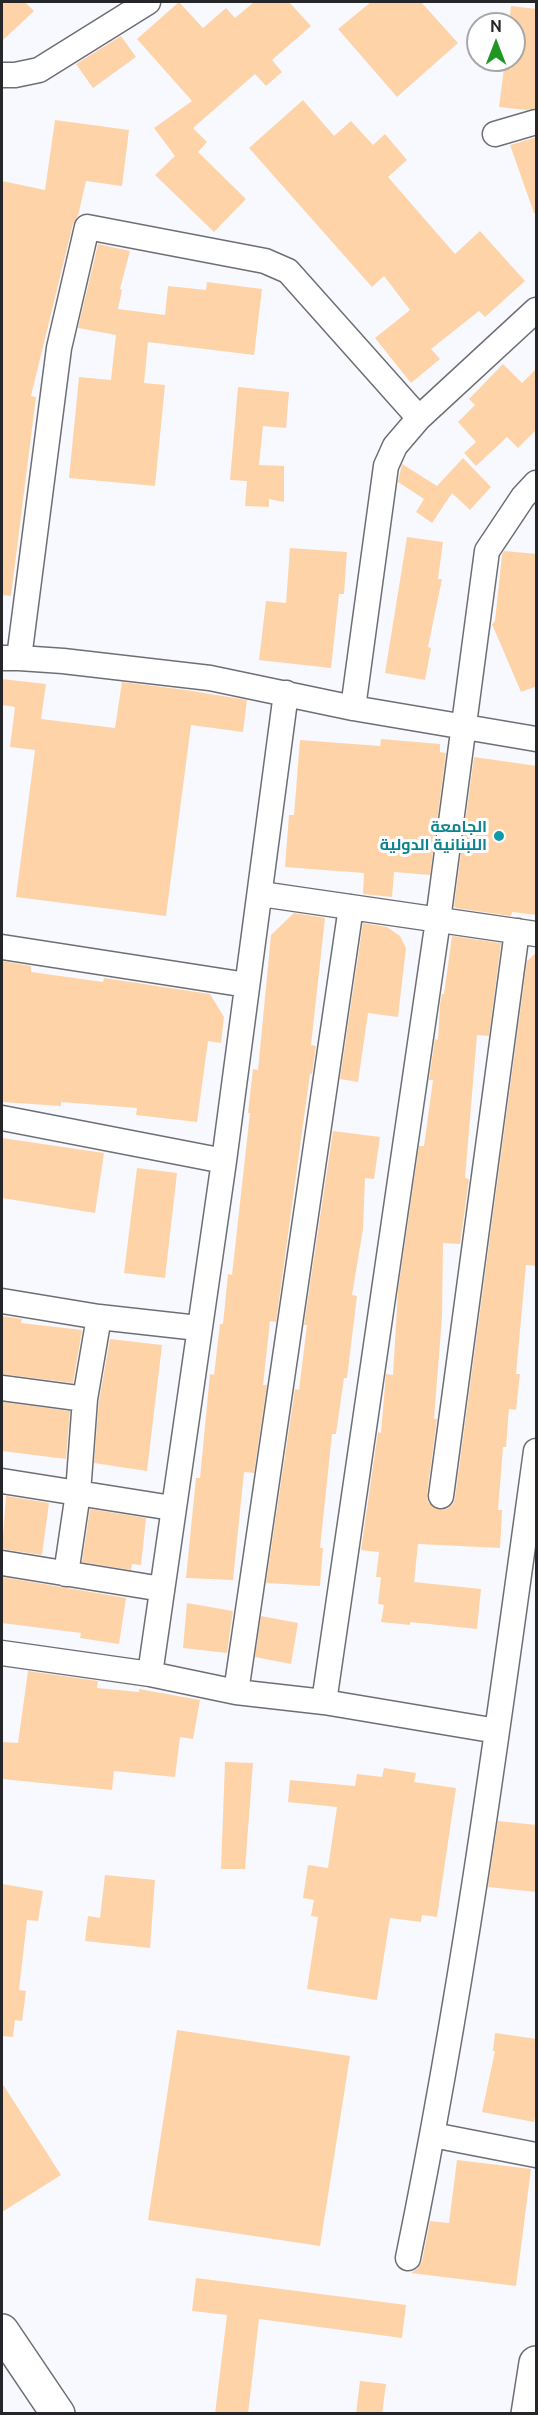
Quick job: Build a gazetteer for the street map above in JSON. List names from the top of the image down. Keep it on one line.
{"places":["الجامعة اللبنانية الدولية"],"north":"top"}
